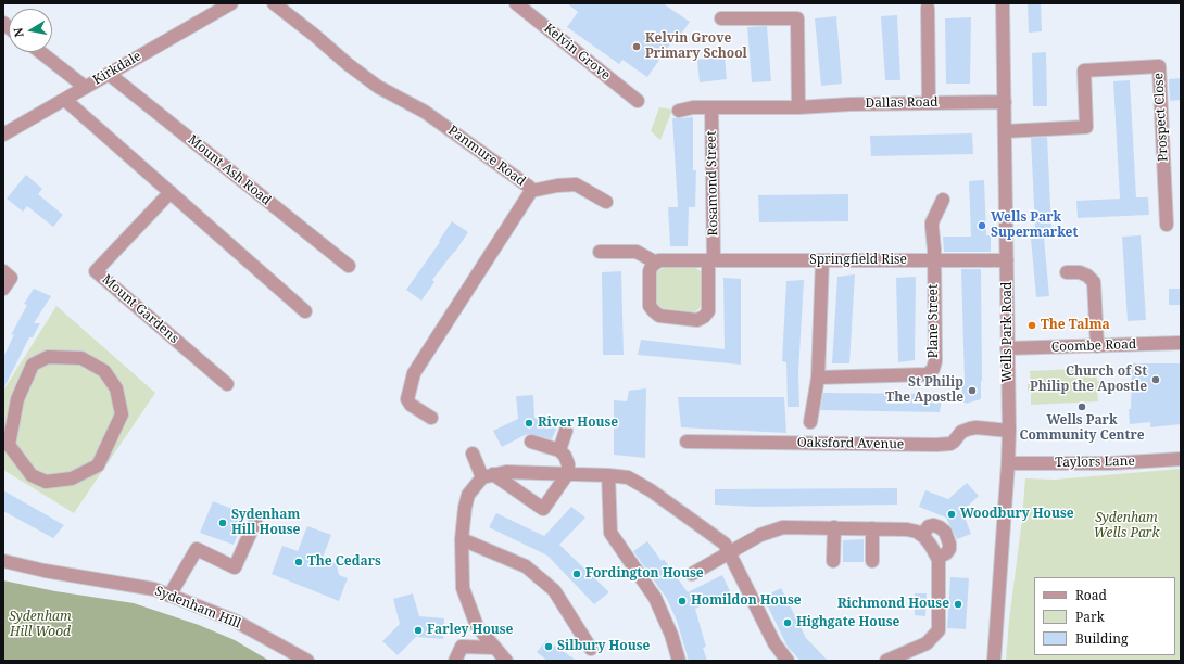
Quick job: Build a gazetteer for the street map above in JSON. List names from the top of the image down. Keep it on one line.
{"streets":{"street":["Kelvin Grove","Kirkdale","Dallas Road","Prospect Close","Panmure Road","Mount Ash Road","Rosamond Street","Springfield Rise","Mount Gardens","Plane Street","Wells Park Road","Coombe Road","Oaksford Avenue","Taylors Lane","Sydenham Hill"]},"crossings":[["Kirkdale","Mount Ash Road"],["Dallas Road","Rosamond Street"],["Dallas Road","Wells Park Road"],["Prospect Close","Wells Park Road"],["Rosamond Street","Springfield Rise"],["Springfield Rise","Plane Street"],["Springfield Rise","Wells Park Road"],["Wells Park Road","Coombe Road"],["Wells Park Road","Oaksford Avenue"],["Wells Park Road","Taylors Lane"]],"parks":["Sydenham Wells Park","Sydenham Hill Wood"],"places":["Kelvin Grove Primary School","Wells Park Supermarket","The Talma","Church of St Philip the Apostle","St Philip The Apostle","Wells Park Community Centre","River House","Woodbury House","Sydenham Hill House","The Cedars","Fordington House","Homildon House","Richmond House","Highgate House","Farley House","Silbury House"],"legend":["Road","Park","Building"],"north":"left"}
